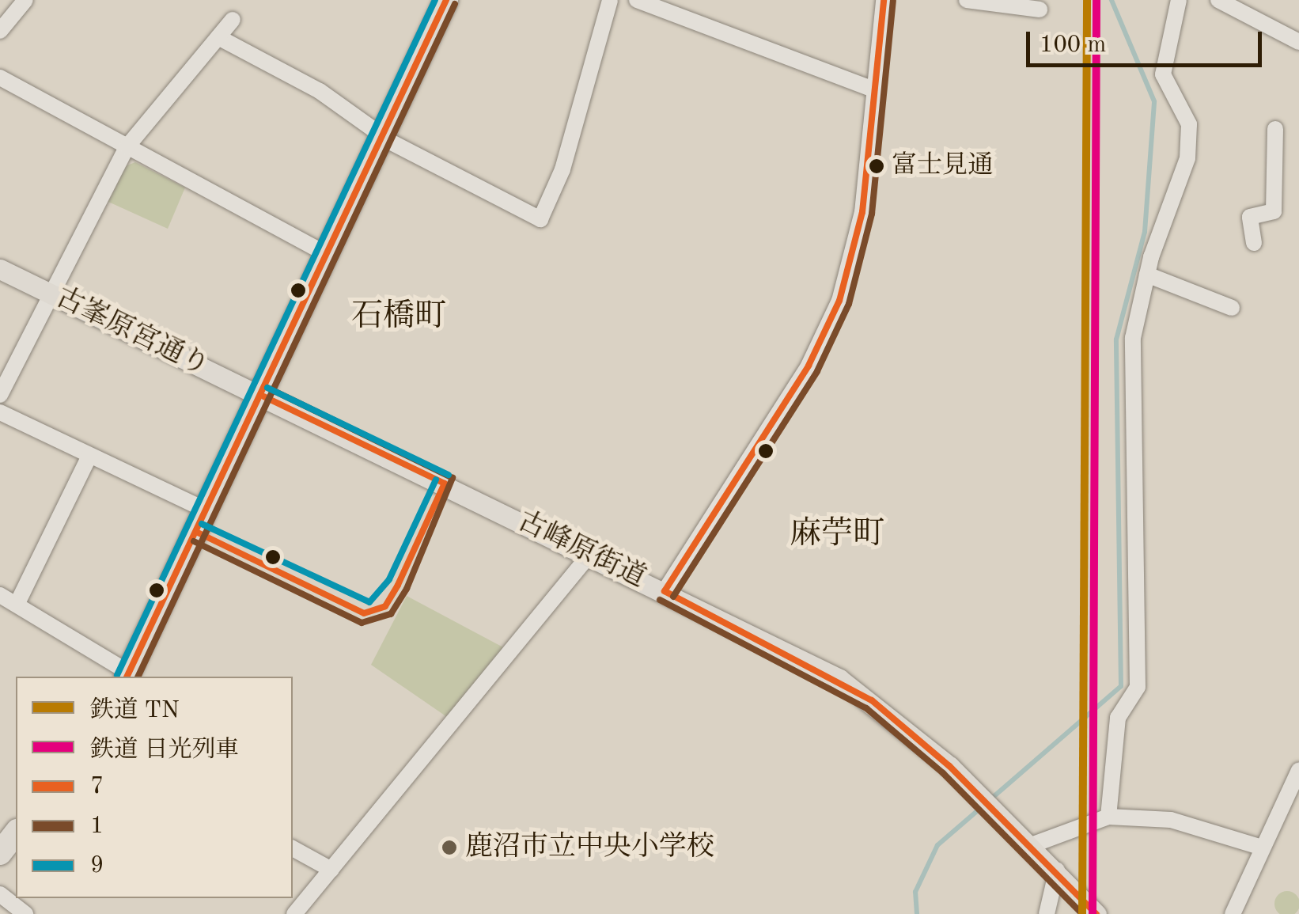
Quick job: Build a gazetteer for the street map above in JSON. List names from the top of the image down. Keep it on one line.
{"streets":{"main road":["古峯原宮通り","古峰原街道"]},"crossings":[["古峯原宮通り","古峰原街道"]],"districts":["石橋町","麻苧町"],"places":["富士見通","鹿沼市立中央小学校"],"lines":["rail line TN","rail line 日光列車","transit line 7","transit line 9","transit line 1"],"legend":["鉄道 TN","鉄道 日光列車","7","1","9"],"scale_bar":"100 m"}
